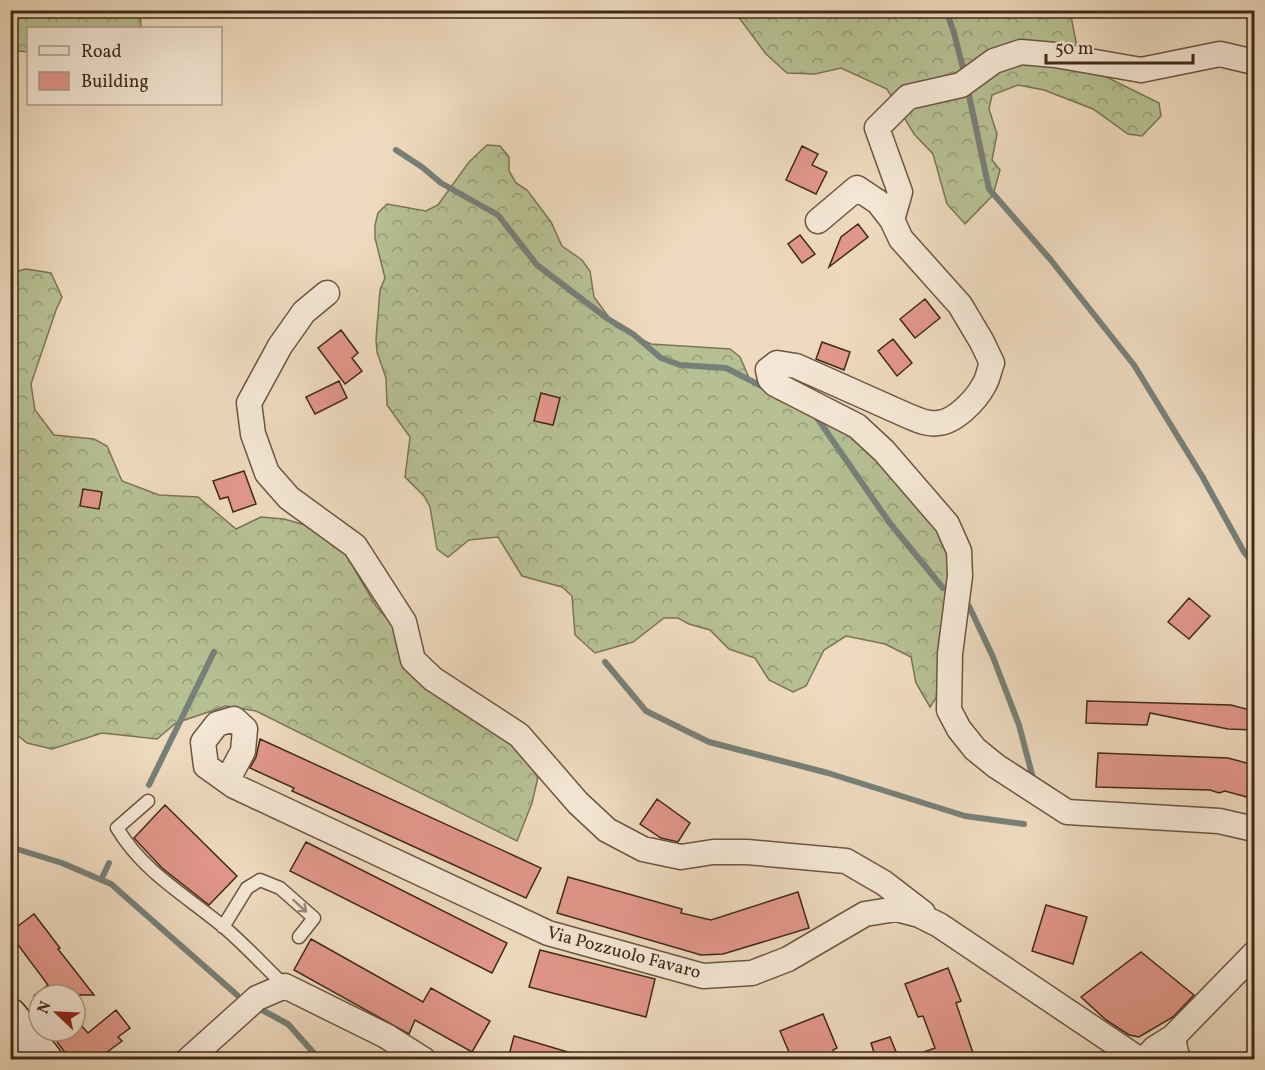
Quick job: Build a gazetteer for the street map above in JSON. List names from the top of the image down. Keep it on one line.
{"streets":{"street":["Via Pozzuolo Favaro"]},"legend":["Road","Building"],"scale_bar":"50 m","north":"top left"}
